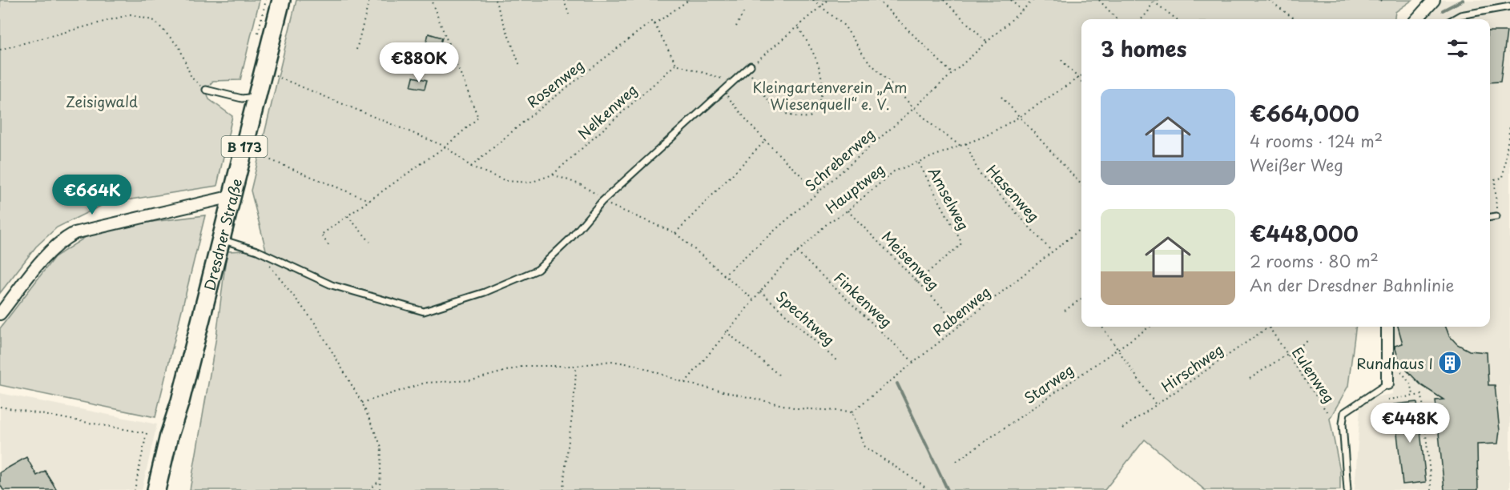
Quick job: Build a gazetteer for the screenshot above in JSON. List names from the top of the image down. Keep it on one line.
{"streets":{"main road":["B 173","Dresdner Straße"],"path":["Rosenweg","Nelkenweg","Schreberweg","Hauptweg","Hasenweg","Amselweg","Meisenweg","Finkenweg","Rabenweg","Spechtweg","Hirschweg","Eulenweg","Starweg"]},"crossings":[["B 173","Dresdner Straße"],["Hauptweg","Hasenweg"],["Hauptweg","Amselweg"],["Hauptweg","Meisenweg"],["Hauptweg","Finkenweg"],["Hauptweg","Spechtweg"],["Hasenweg","Rabenweg"],["Amselweg","Meisenweg"],["Meisenweg","Rabenweg"],["Finkenweg","Rabenweg"],["Hirschweg","Eulenweg"]],"parks":["Kleingartenverein „Am Wiesenquell“ e. V.","Zeisigwald"],"places":{"building":["Rundhaus I"]},"page":{"heading":"3 homes","price":["€880K","€664K","€448K"],"list":[{"name":"€664,000","note":"4 rooms · 124 m² · Weißer Weg"},{"name":"€448,000","note":"2 rooms · 80 m² · An der Dresdner Bahnlinie"}]}}
